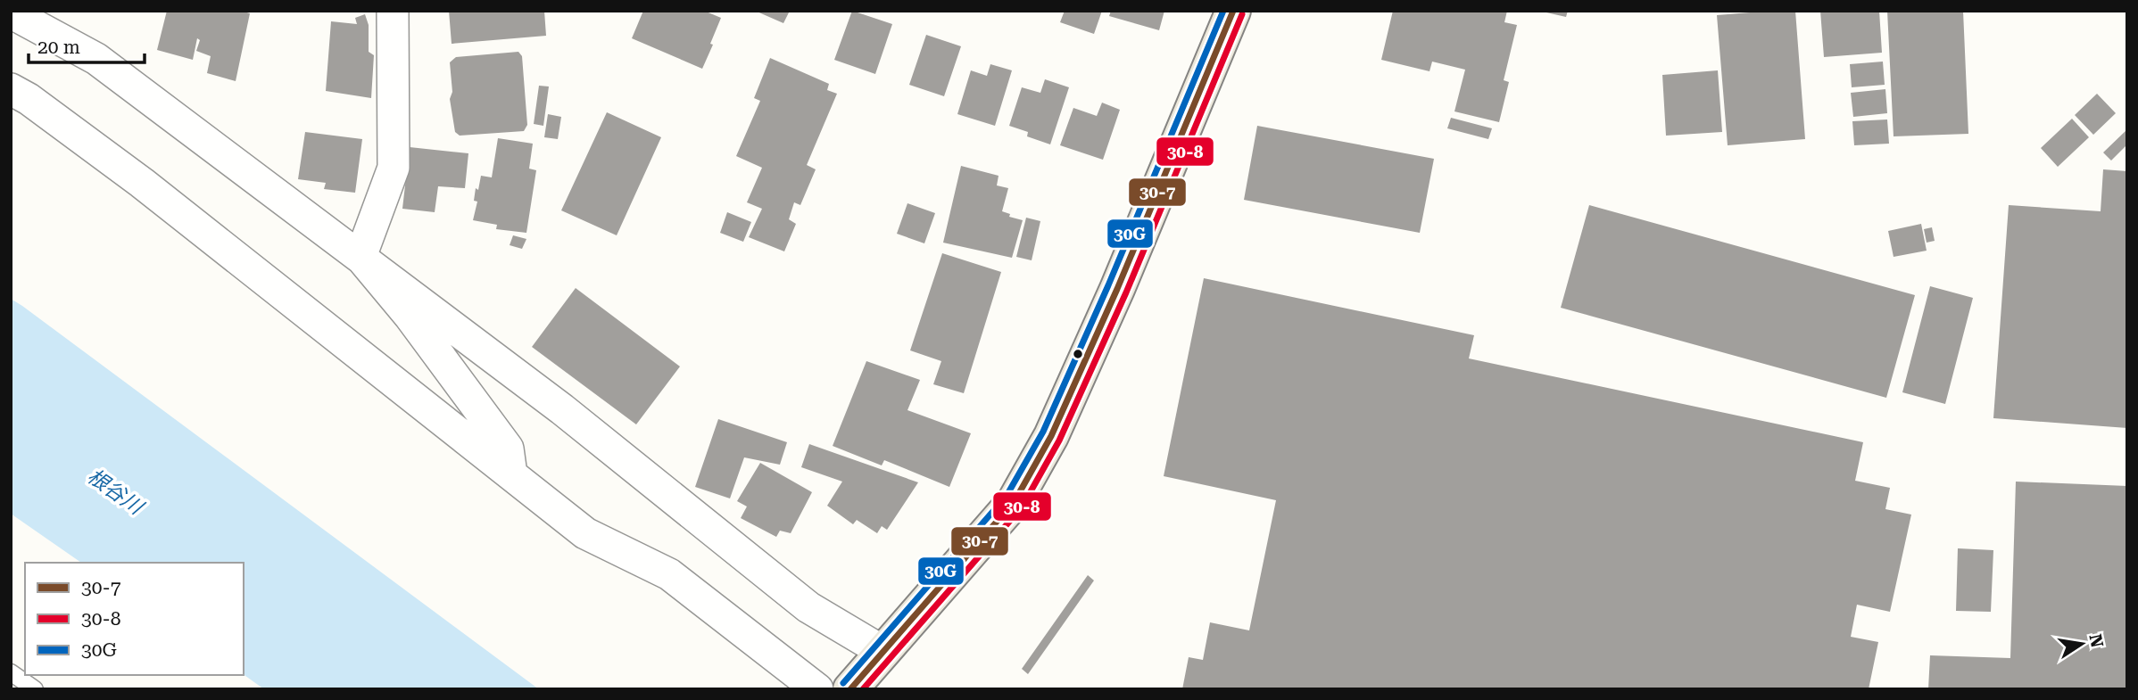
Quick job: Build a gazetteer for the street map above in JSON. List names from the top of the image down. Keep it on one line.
{"water":["根谷川"],"lines":["transit line 30-7","transit line 30G","transit line 30-8"],"legend":["30-7","30-8","30G"],"scale_bar":"20 m","north":"right"}
